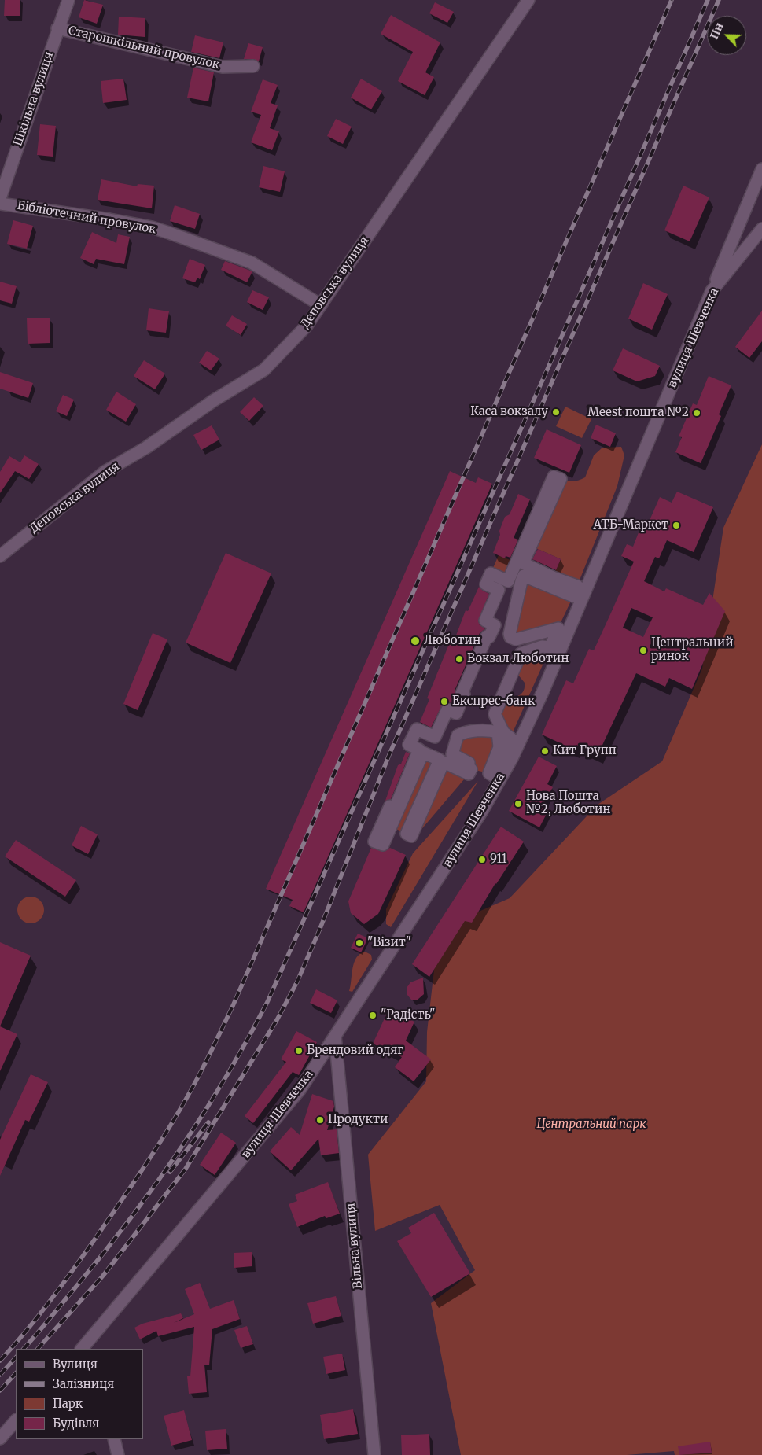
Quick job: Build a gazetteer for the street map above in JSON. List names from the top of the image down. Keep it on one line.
{"streets":{"street":["Старошкільний провулок","Шкільна вулиця","Бібліотечний провулок","Деповська вулиця","вулиця Шевченка","Вільна вулиця"]},"crossings":[["Старошкільний провулок","Шкільна вулиця"],["Бібліотечний провулок","Деповська вулиця"],["вулиця Шевченка","Вільна вулиця"]],"parks":["Центральний парк"],"places":["Каса вокзалу","Meest пошта №2","АТБ-Маркет","Люботин","Центральний ринок","Вокзал Люботин","Експрес-банк","Кит Групп","Нова Пошта №2, Люботин","911","\"Візит\"","\"Радість\"","Брендовий одяг","Продукти"],"legend":["Вулиця","Залізниця","Парк","Будівля"],"north":"top left"}
